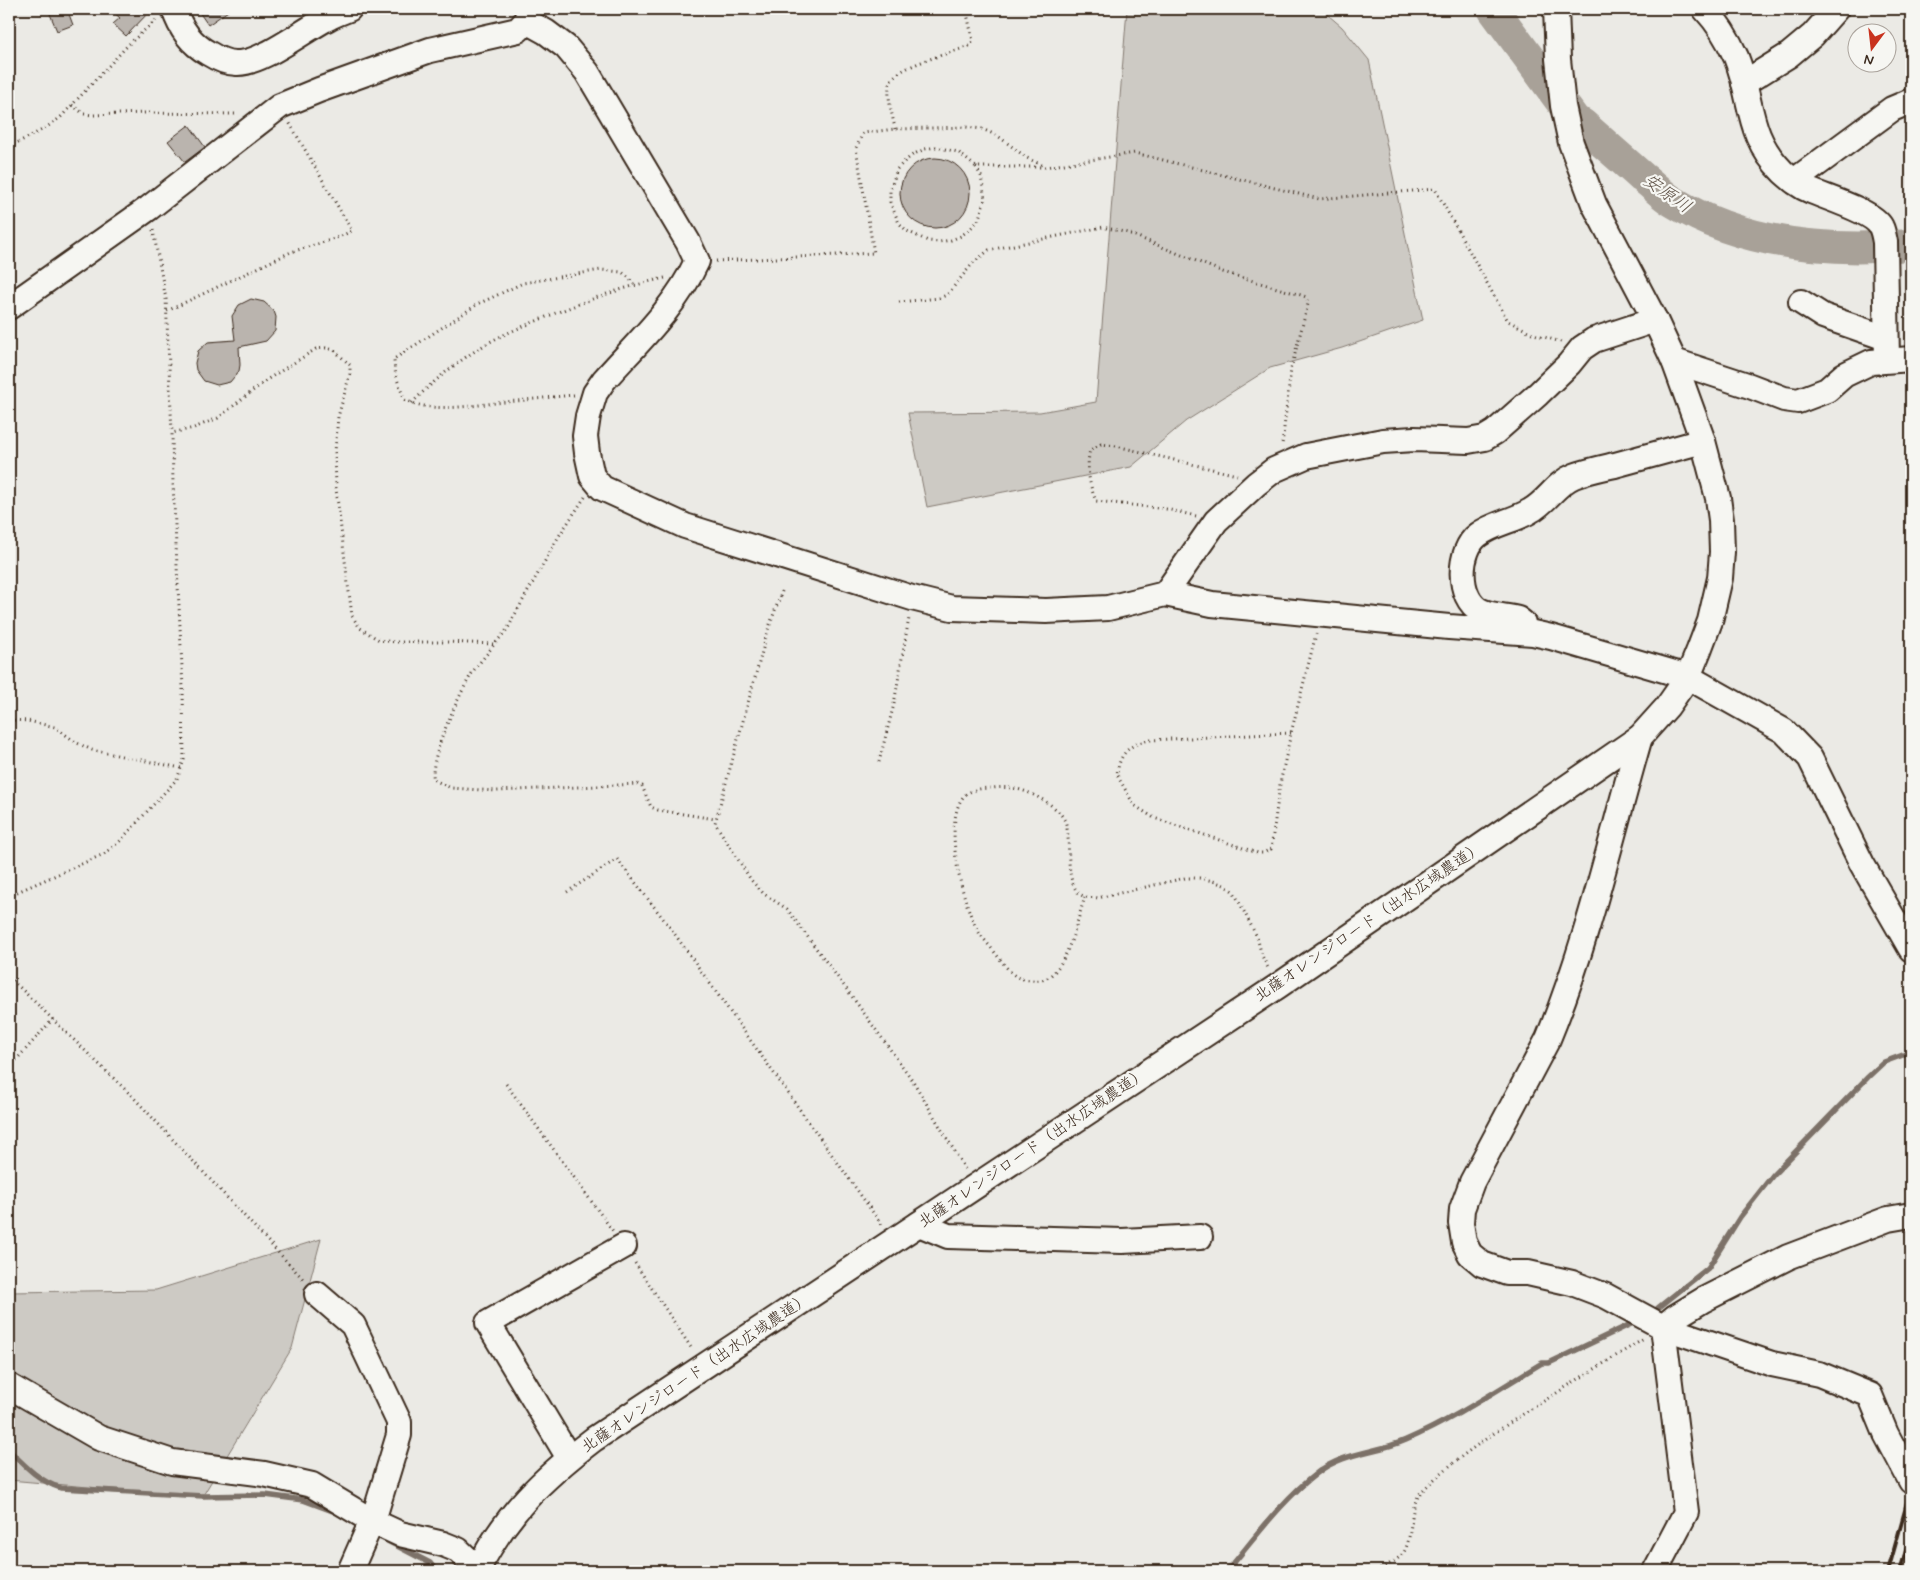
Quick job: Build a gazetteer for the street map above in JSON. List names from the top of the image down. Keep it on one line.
{"streets":{"street":["北薩オレンジロード（出水広域農道）"]},"water":["安原川"],"north":"bottom"}
